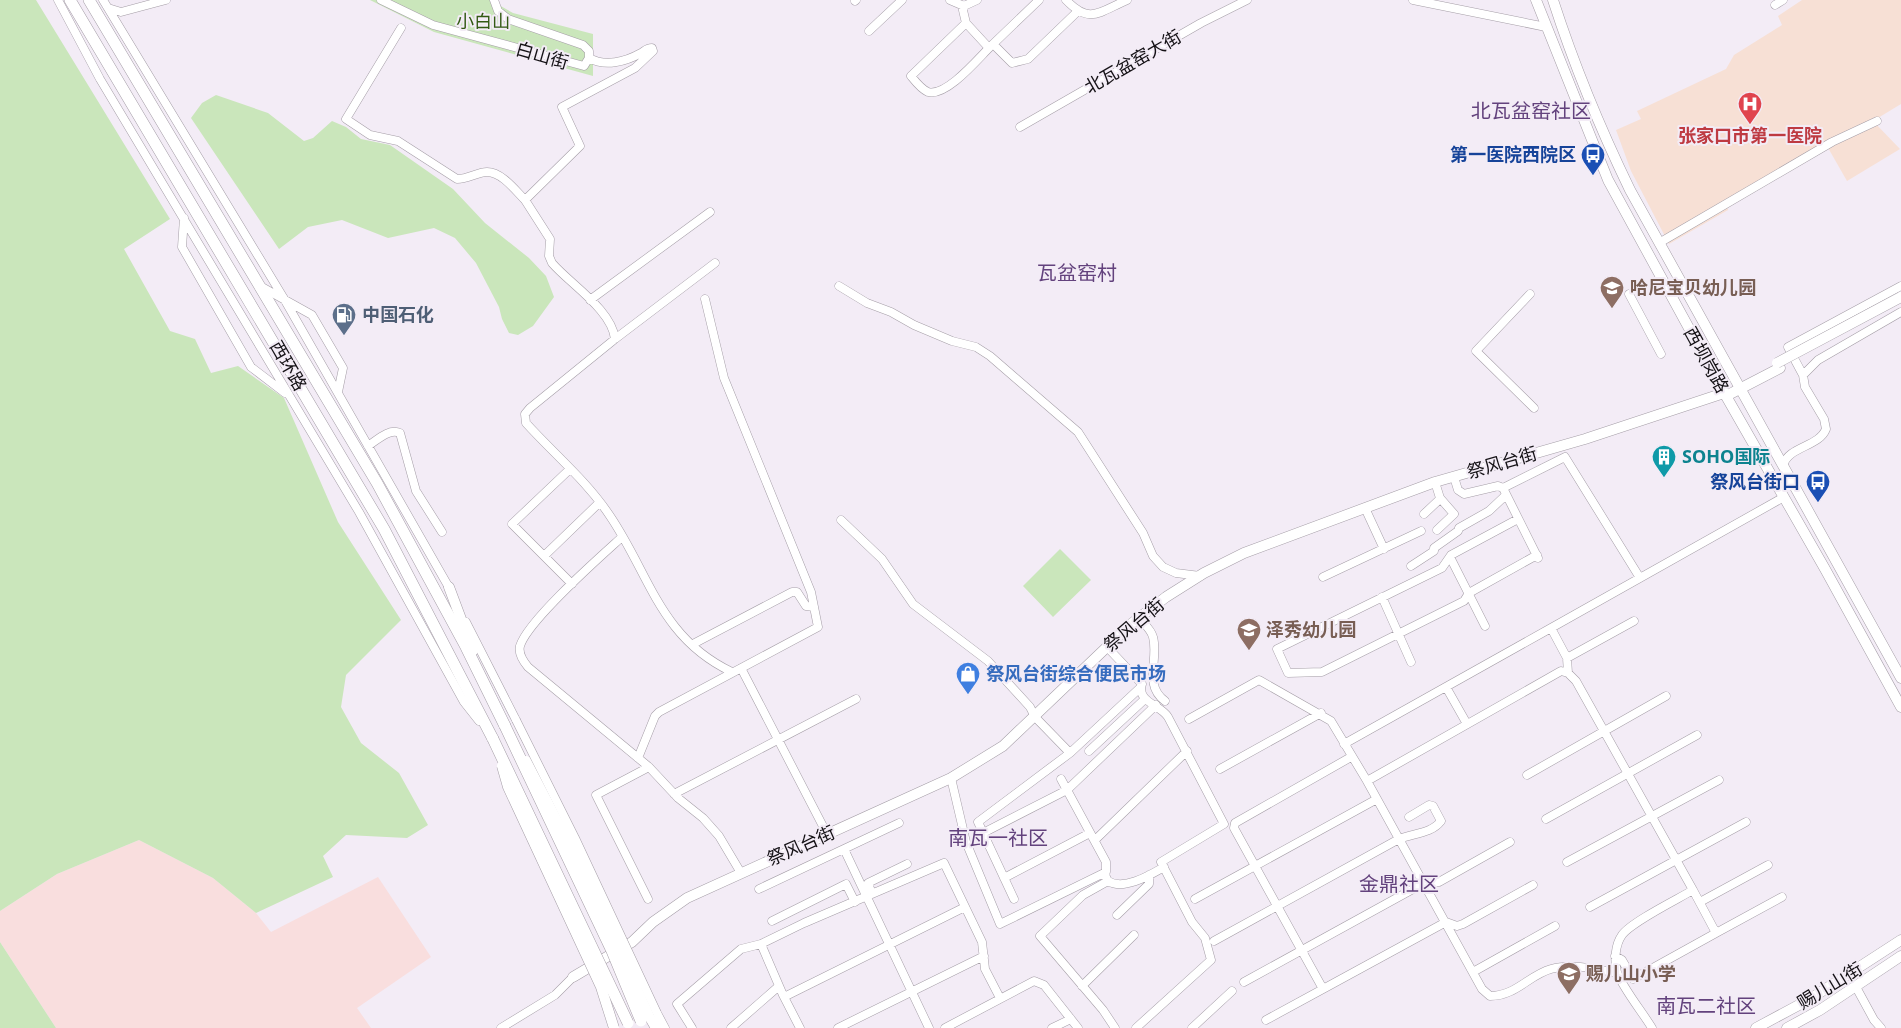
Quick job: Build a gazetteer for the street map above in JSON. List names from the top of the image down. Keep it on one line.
{"streets":{"highway":["西环路"],"main road":["西坝岗路","祭风台街","赐儿山街"],"street":["白山街","北瓦盆窑大街"]},"crossings":[["西坝岗路","祭风台街"]],"districts":["北瓦盆窑社区","瓦盆窑村","南瓦一社区","金鼎社区","南瓦二社区"],"parks":["小白山"],"places":{"hospital":["张家口市第一医院"],"bus stop":["第一医院西院区","祭风台街口"],"school or university":["哈尼宝贝幼儿园","泽秀幼儿园","赐儿山小学"],"fuel station":["中国石化"],"building":["SOHO国际"],"shop":["祭风台街综合便民市场"]}}
